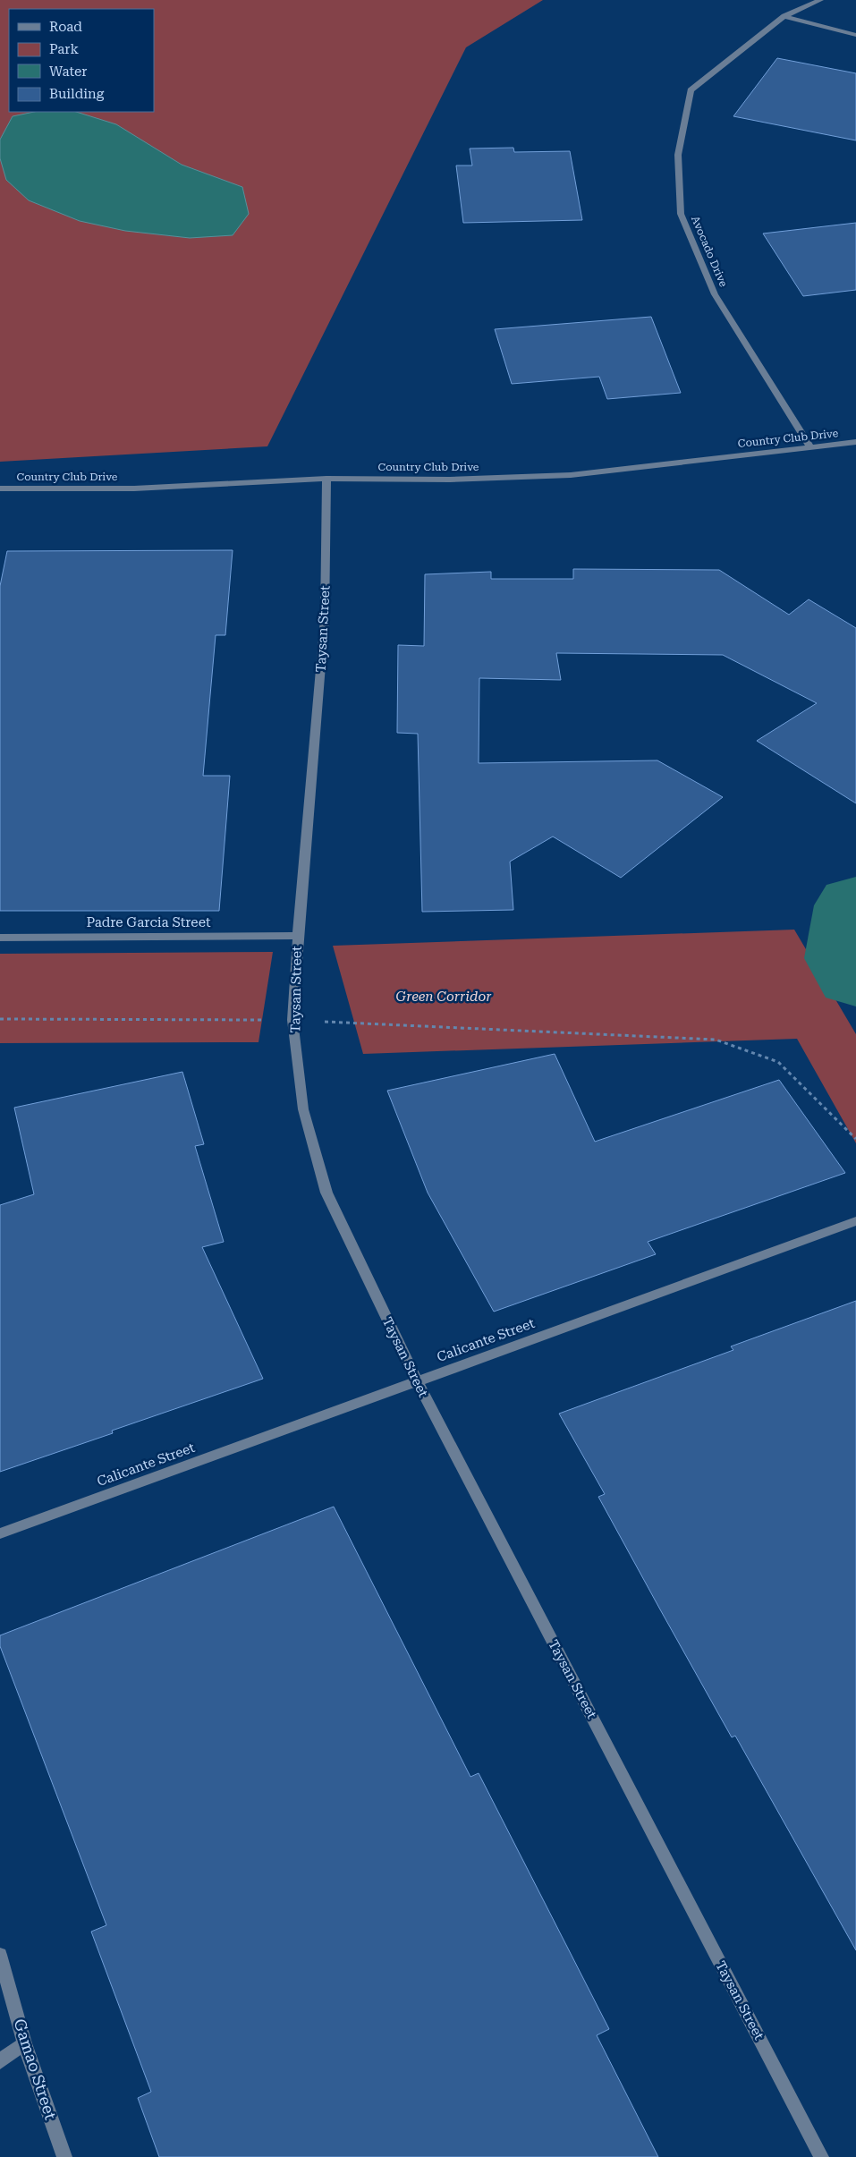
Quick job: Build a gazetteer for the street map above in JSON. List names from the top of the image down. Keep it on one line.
{"streets":{"street":["Avocado Drive","Country Club Drive","Taysan Street","Padre Garcia Street","Calicante Street","Gamao Street"]},"crossings":[["Avocado Drive","Country Club Drive"],["Country Club Drive","Taysan Street"],["Taysan Street","Padre Garcia Street"],["Taysan Street","Calicante Street"]],"parks":["Green Corridor"],"legend":["Road","Park","Water","Building"]}
